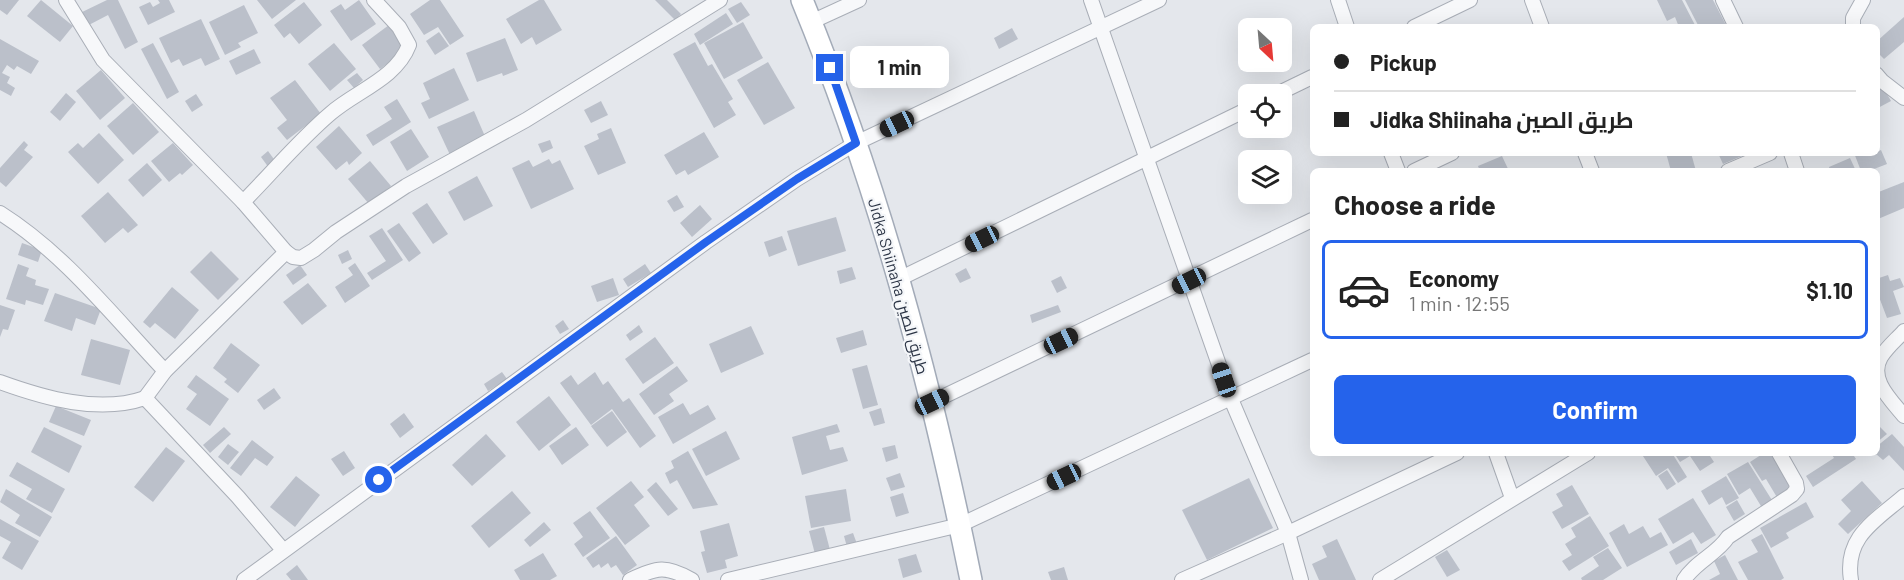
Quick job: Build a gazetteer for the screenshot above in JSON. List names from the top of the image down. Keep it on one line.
{"streets":{"main road":["Jidka Shiinaha طريق الصين"]},"north":"bottom right","page":{"banner":["Pickup","Jidka Shiinaha طريق الصين"],"bubble":"1 min","heading":"Choose a ride","list":[{"name":"Economy","note":"1 min · 12:55","value":"$1.10"}],"buttons":"Confirm"}}
